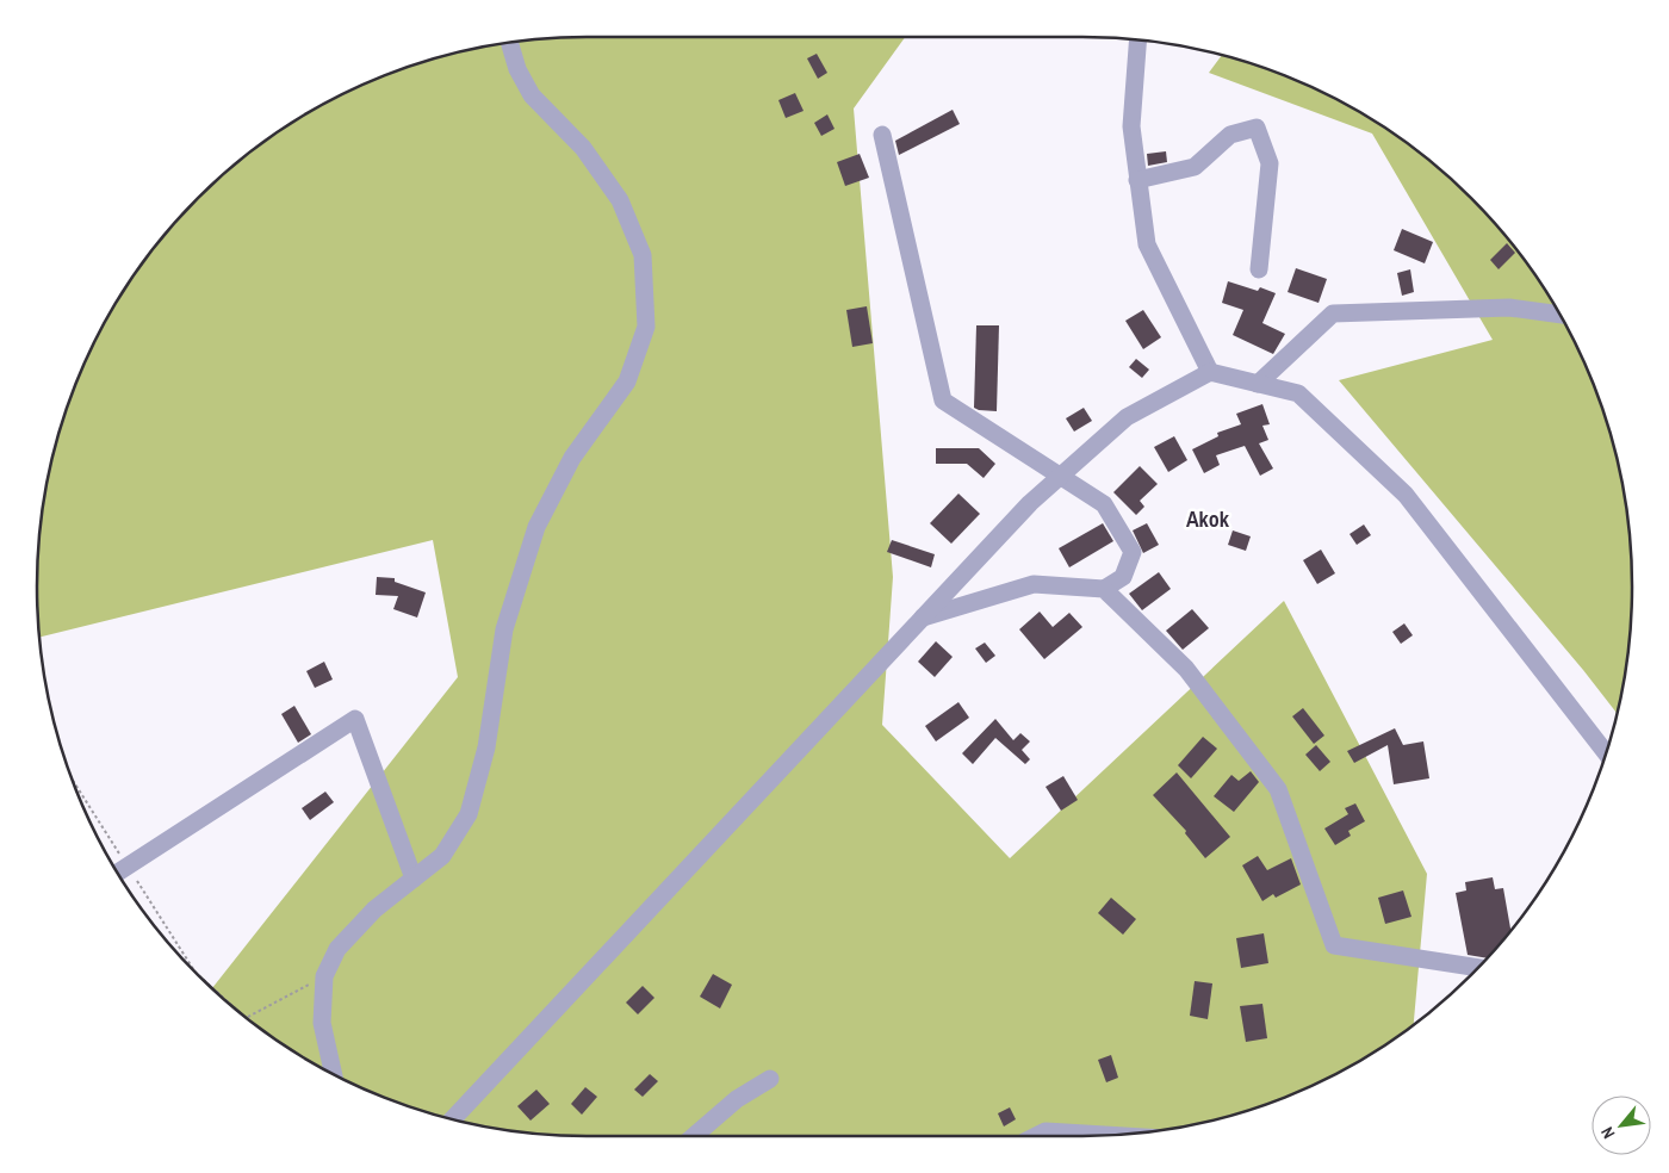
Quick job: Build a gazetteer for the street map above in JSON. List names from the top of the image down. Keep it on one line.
{"districts":["Akok"],"north":"bottom left"}
